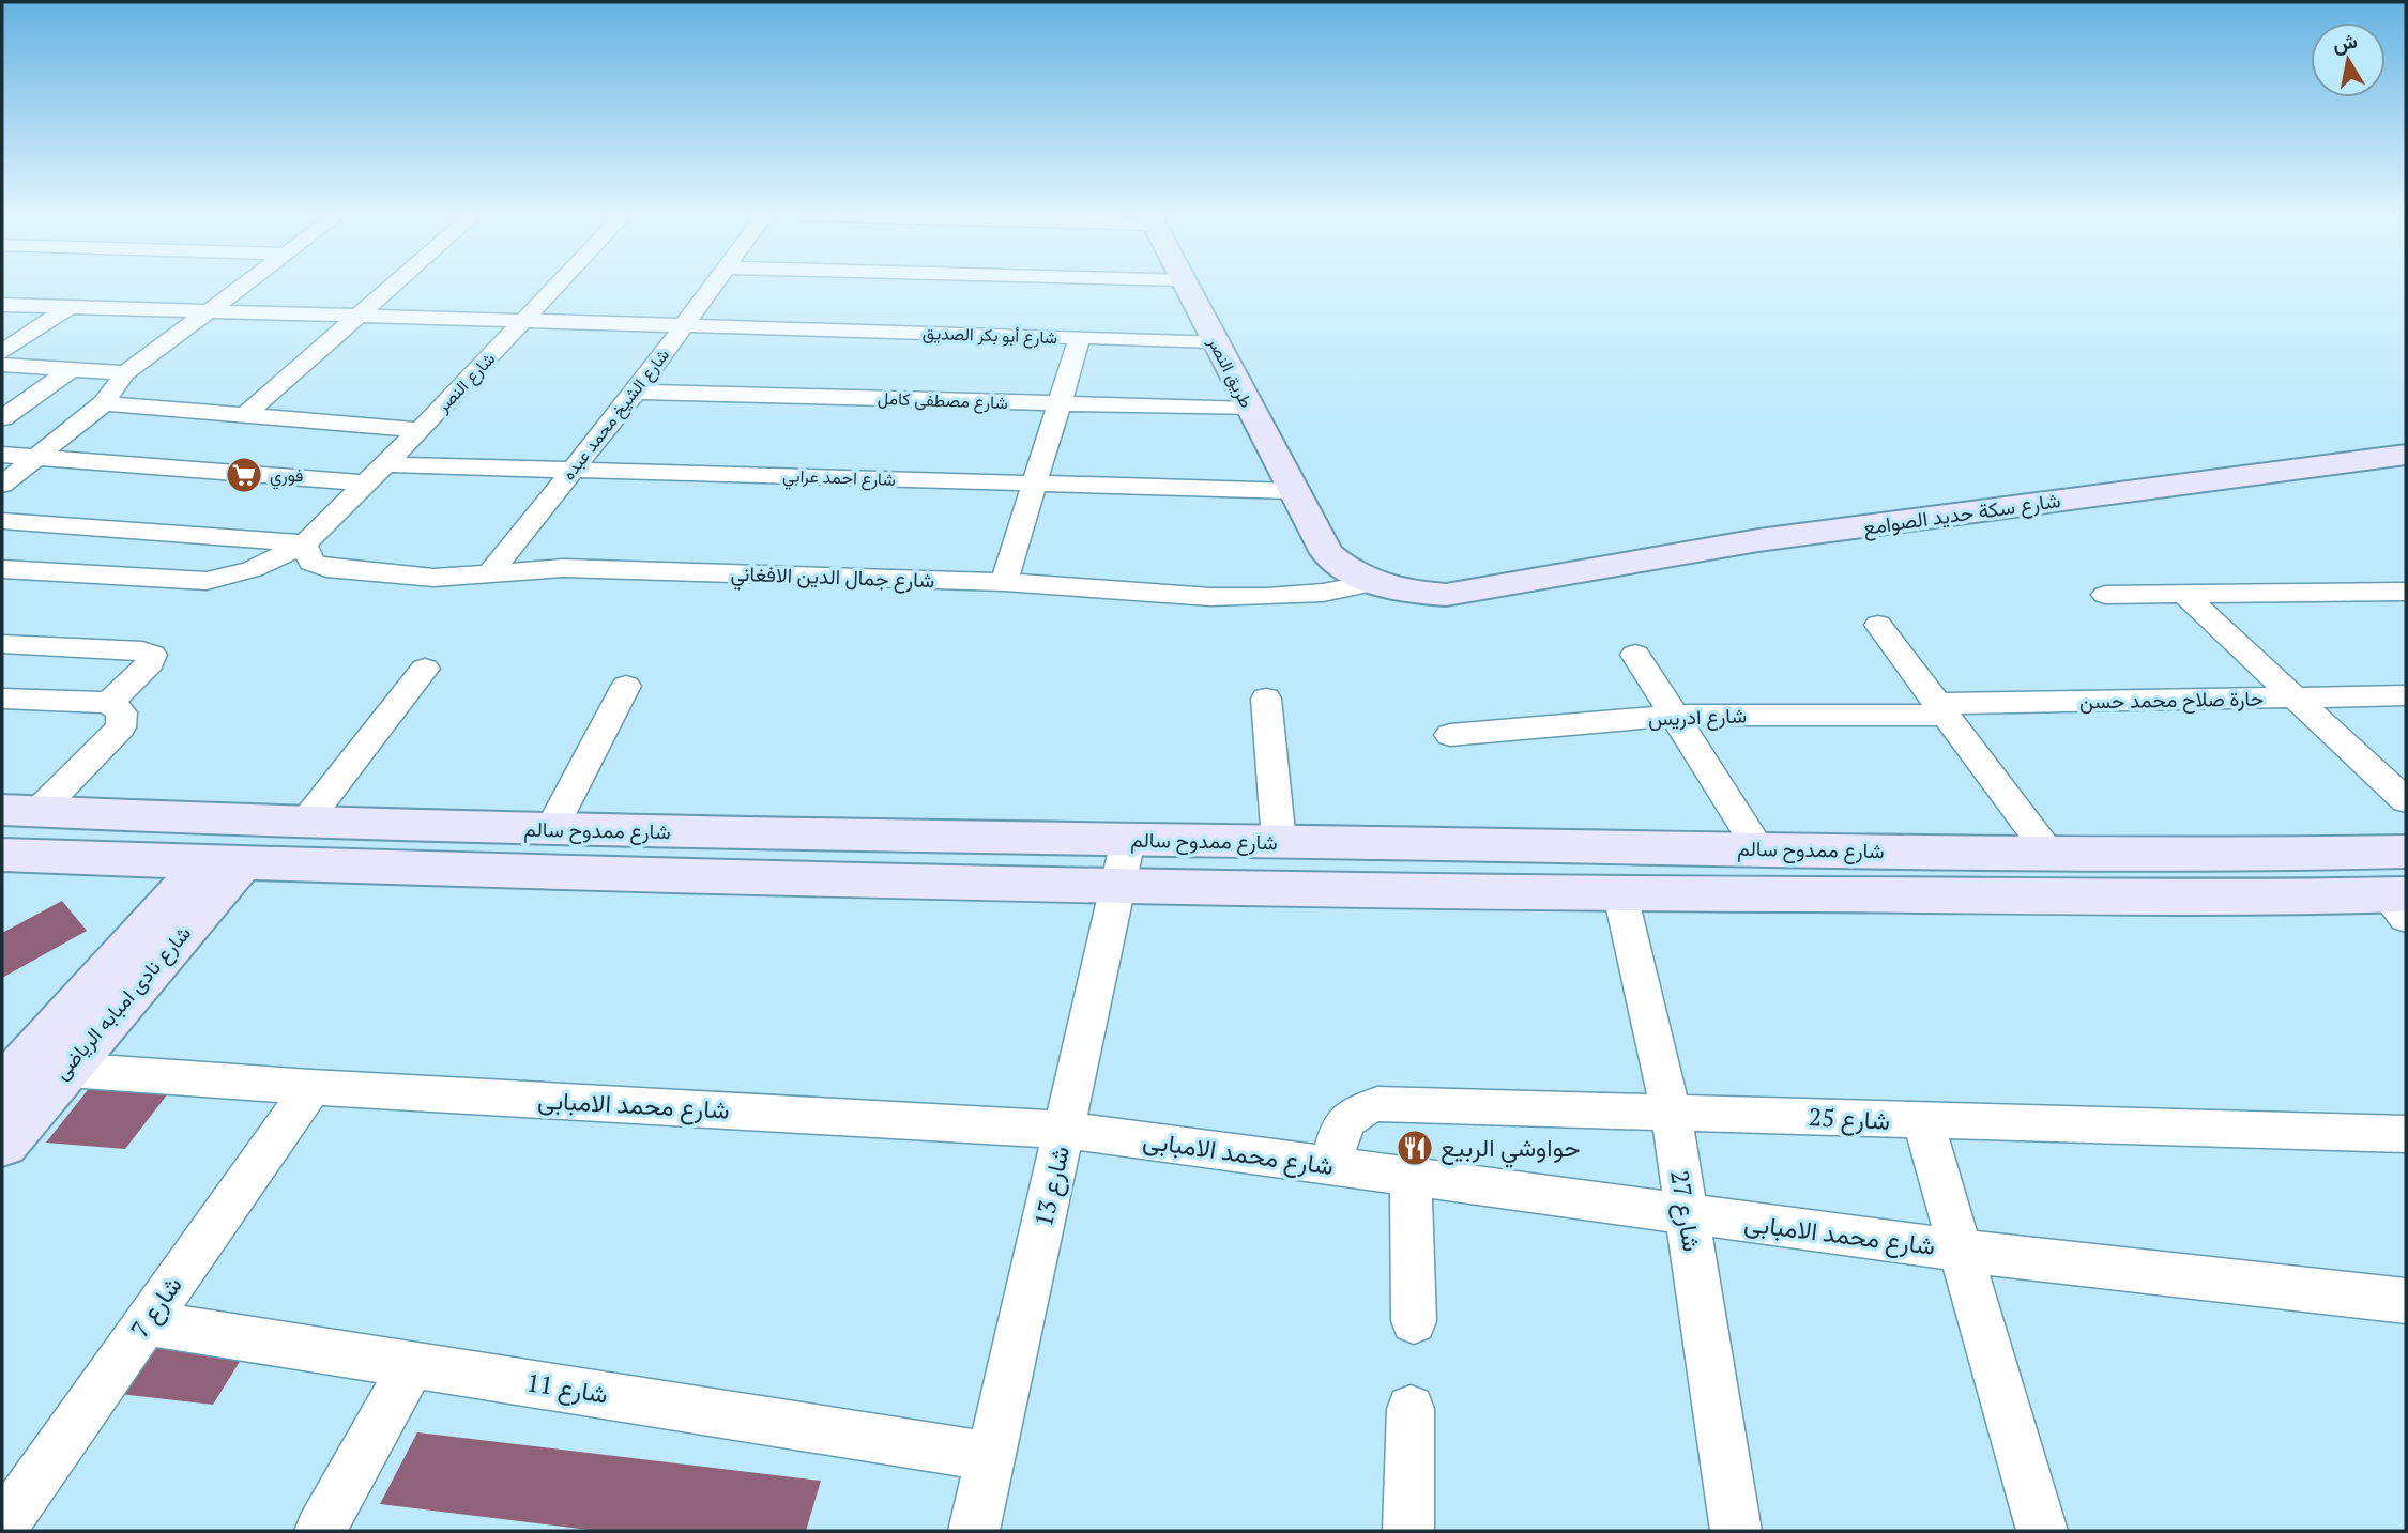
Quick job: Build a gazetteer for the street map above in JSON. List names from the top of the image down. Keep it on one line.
{"streets":{"main road":["طريق النصر","شارع سكة حديد الصوامع","شارع ممدوح سالم","شارع نادى امبابه الرياضى"],"street":["شارع أبو بكر الصديق","شارع النصر","شارع مصطفى كامل","شارع الشيخ محمد عبده","شارع احمد عرابي","شارع جمال الدين الافغاني","حارة صلاح محمد حسن","شارع ادريس","شارع محمد الامبابى","شارع 25","شارع 13","شارع 27","شارع 7","شارع 11"]},"crossings":[["شارع أبو بكر الصديق","طريق النصر"],["شارع أبو بكر الصديق","شارع النصر"],["شارع أبو بكر الصديق","شارع الشيخ محمد عبده"],["طريق النصر","شارع مصطفى كامل"],["طريق النصر","شارع احمد عرابي"],["طريق النصر","شارع سكة حديد الصوامع"],["شارع النصر","شارع احمد عرابي"],["شارع النصر","شارع جمال الدين الافغاني"],["شارع مصطفى كامل","شارع الشيخ محمد عبده"],["شارع الشيخ محمد عبده","شارع احمد عرابي"],["شارع الشيخ محمد عبده","شارع جمال الدين الافغاني"],["شارع احمد عرابي","شارع سكة حديد الصوامع"],["شارع سكة حديد الصوامع","شارع جمال الدين الافغاني"],["حارة صلاح محمد حسن","شارع ادريس"],["شارع ممدوح سالم","شارع 13"],["شارع نادى امبابه الرياضى","شارع محمد الامبابى"],["شارع محمد الامبابى","شارع 25"],["شارع محمد الامبابى","شارع 13"],["شارع محمد الامبابى","شارع 27"],["شارع محمد الامبابى","شارع 7"],["شارع 25","شارع 27"],["شارع 13","شارع 11"],["شارع 7","شارع 11"]],"places":{"supermarket":["فوري"],"restaurant":["حواوشي الربيع"]},"north":"top"}
